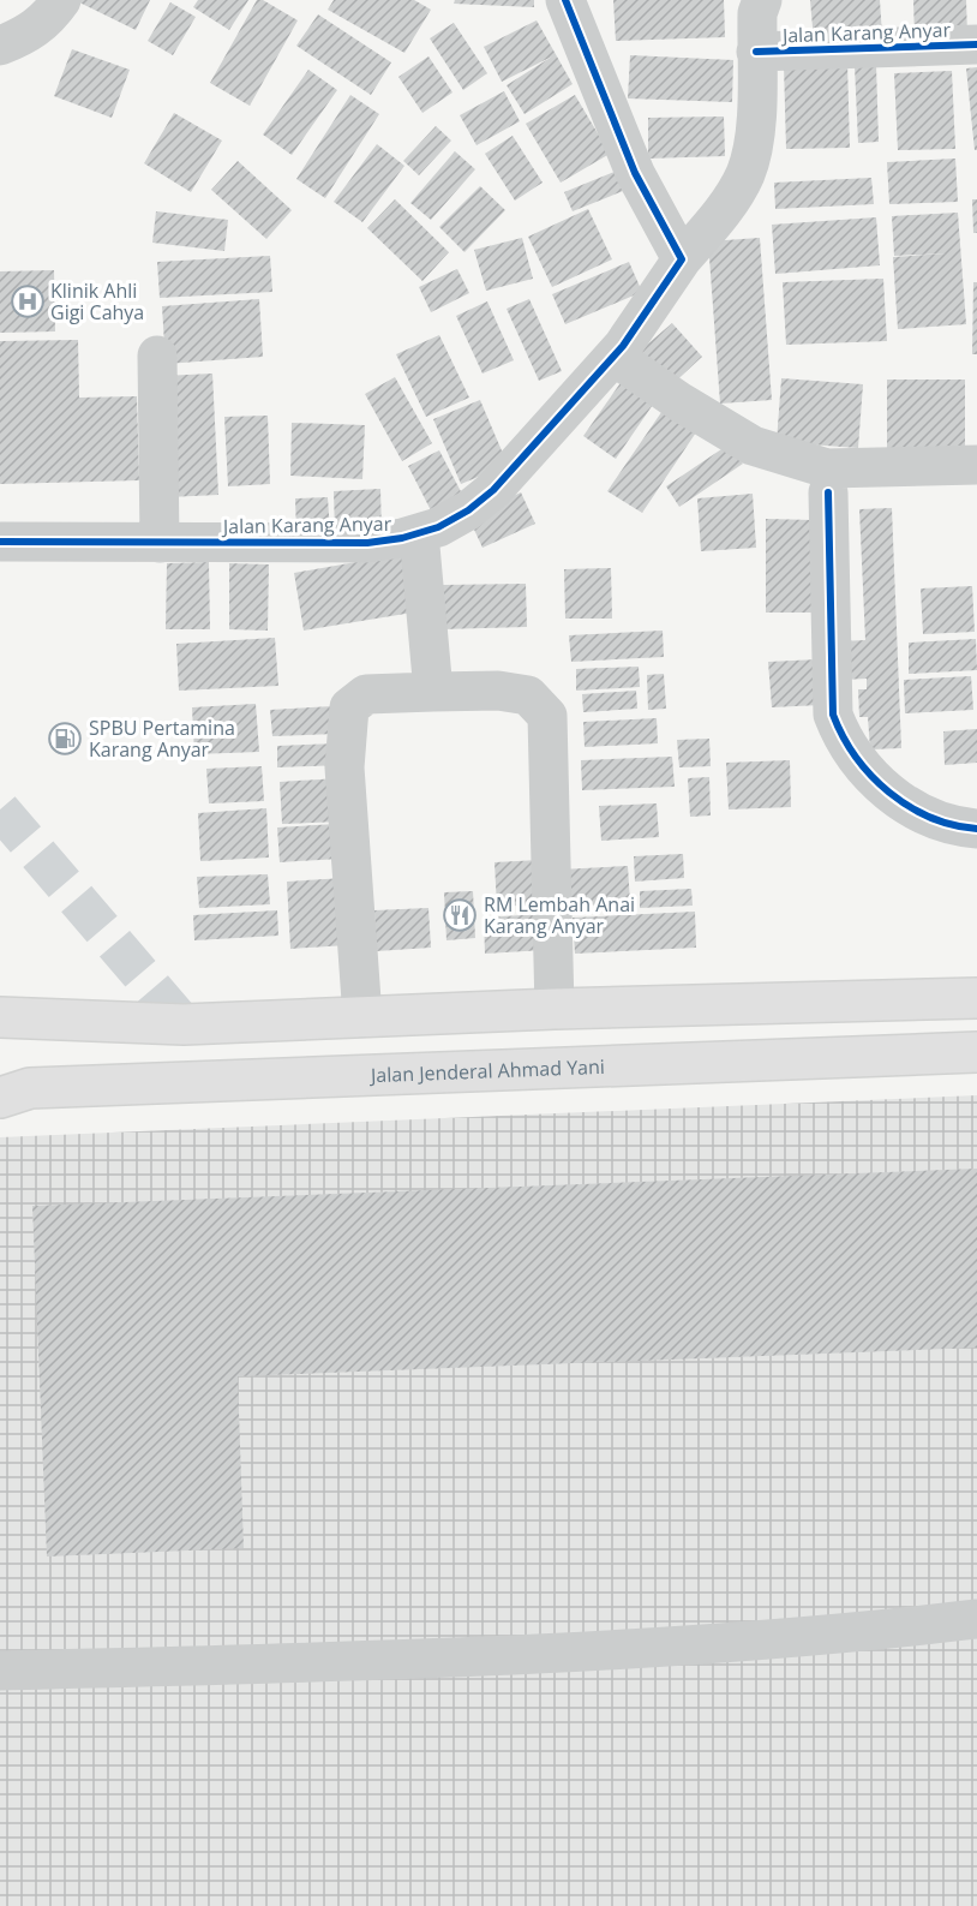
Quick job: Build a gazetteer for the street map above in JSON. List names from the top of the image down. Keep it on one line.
{"streets":{"main road":["Jalan Jenderal Ahmad Yani"],"street":["Jalan Karang Anyar"]},"places":{"hospital":["Klinik Ahli Gigi Cahya"],"fuel station":["SPBU Pertamina Karang Anyar"],"restaurant":["RM Lembah Anai Karang Anyar"]}}
